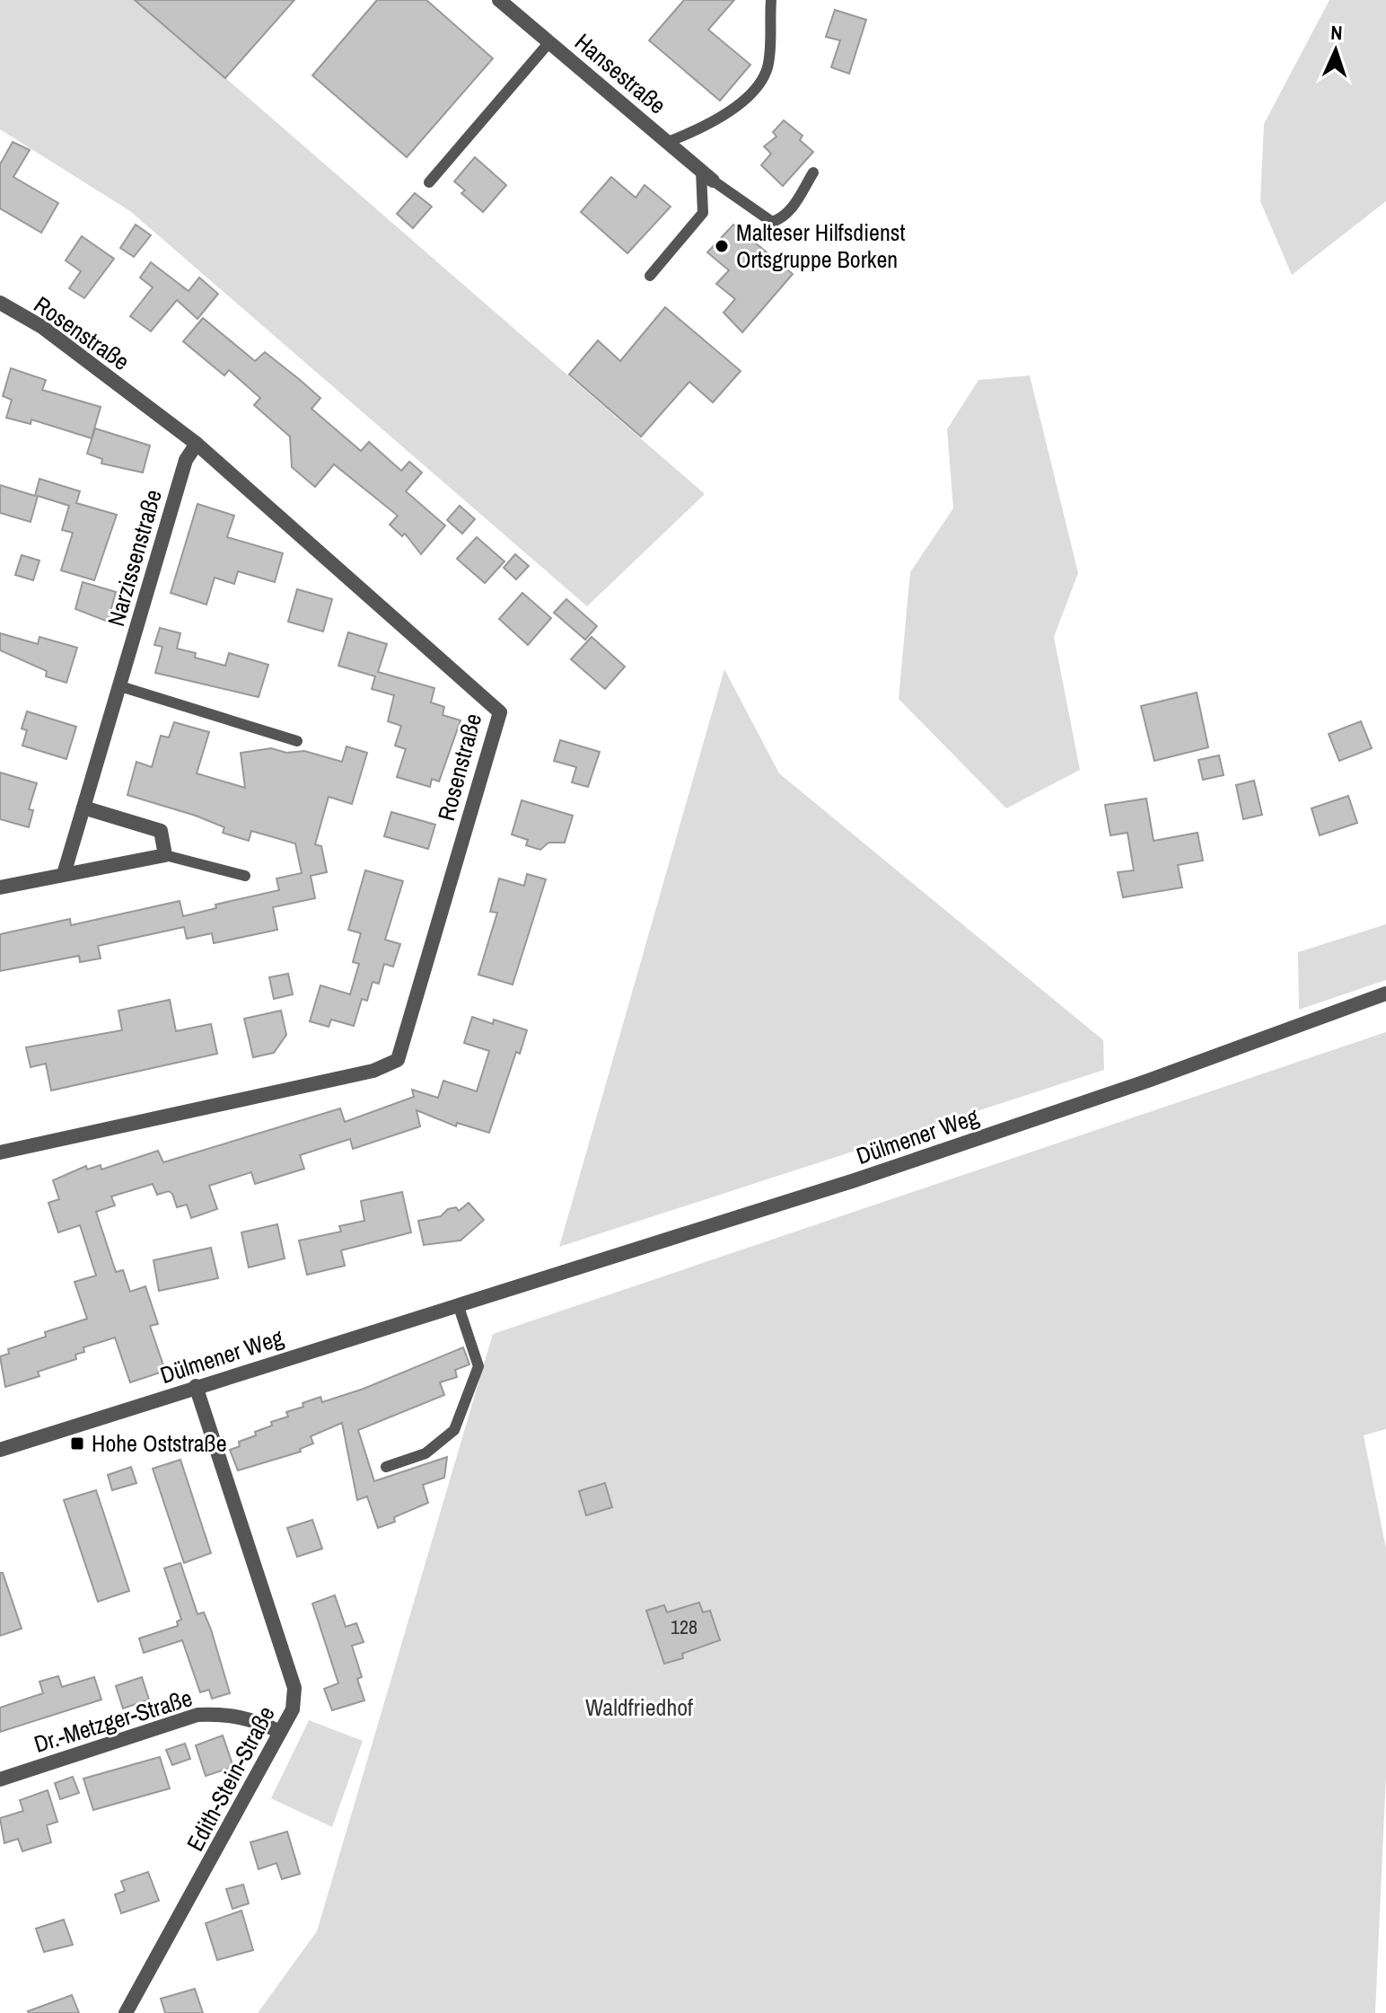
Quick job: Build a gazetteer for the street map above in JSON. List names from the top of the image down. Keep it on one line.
{"streets":{"street":["Hansestraße","Rosenstraße","Narzissenstraße","Dülmener Weg","Dr.-Metzger-Straße","Edith-Stein-Straße"]},"crossings":[["Rosenstraße","Narzissenstraße"],["Dülmener Weg","Edith-Stein-Straße"],["Dr.-Metzger-Straße","Edith-Stein-Straße"]],"parks":["Waldfriedhof"],"places":{"other":["Malteser Hilfsdienst Ortsgruppe Borken"],"transit":["Hohe Oststraße"]},"house_numbers":["128"],"north":"top"}
